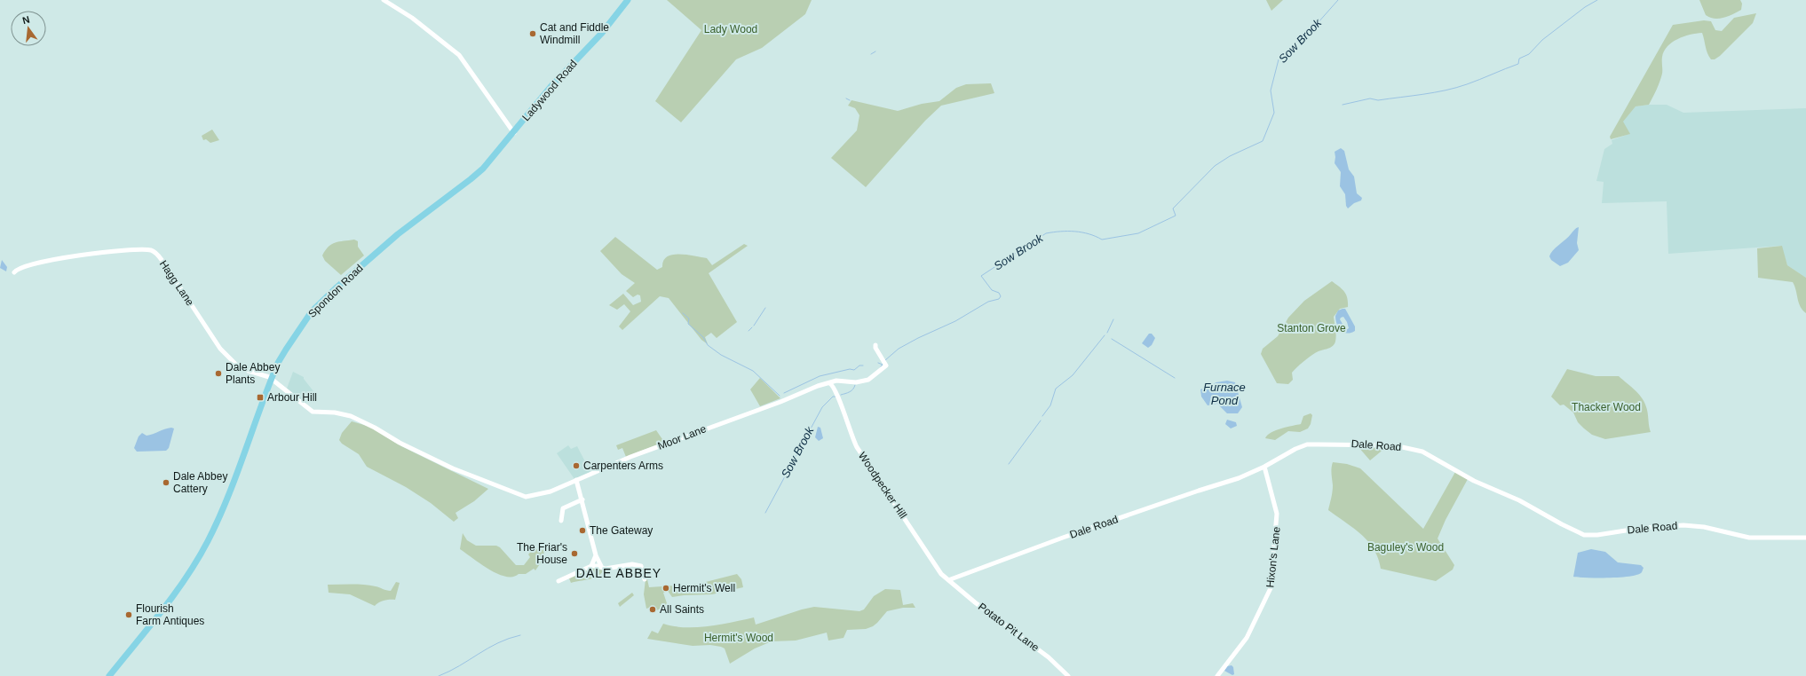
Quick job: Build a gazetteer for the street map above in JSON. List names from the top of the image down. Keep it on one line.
{"streets":{"main road":["Ladywood Road","Spondon Road"],"street":["Hagg Lane","Moor Lane","Dale Road","Woodpecker Hill","Hixon's Lane","Potato Pit Lane"]},"crossings":[["Ladywood Road","Spondon Road"],["Hagg Lane","Spondon Road"],["Hagg Lane","Moor Lane"],["Spondon Road","Moor Lane"],["Moor Lane","Woodpecker Hill"],["Dale Road","Woodpecker Hill"],["Dale Road","Hixon's Lane"],["Dale Road","Potato Pit Lane"],["Woodpecker Hill","Potato Pit Lane"]],"districts":["DALE ABBEY"],"water":["Sow Brook","Furnace Pond"],"parks":["Lady Wood","Stanton Grove","Thacker Wood","Baguley's Wood","Hermit's Wood"],"places":{"other":["Cat and Fiddle Windmill","Dale Abbey Plants","Carpenters Arms","Dale Abbey Cattery","The Gateway","The Friar's House","Hermit's Well","All Saints","Flourish Farm Antiques"],"transit":["Arbour Hill"]},"north":"top"}
